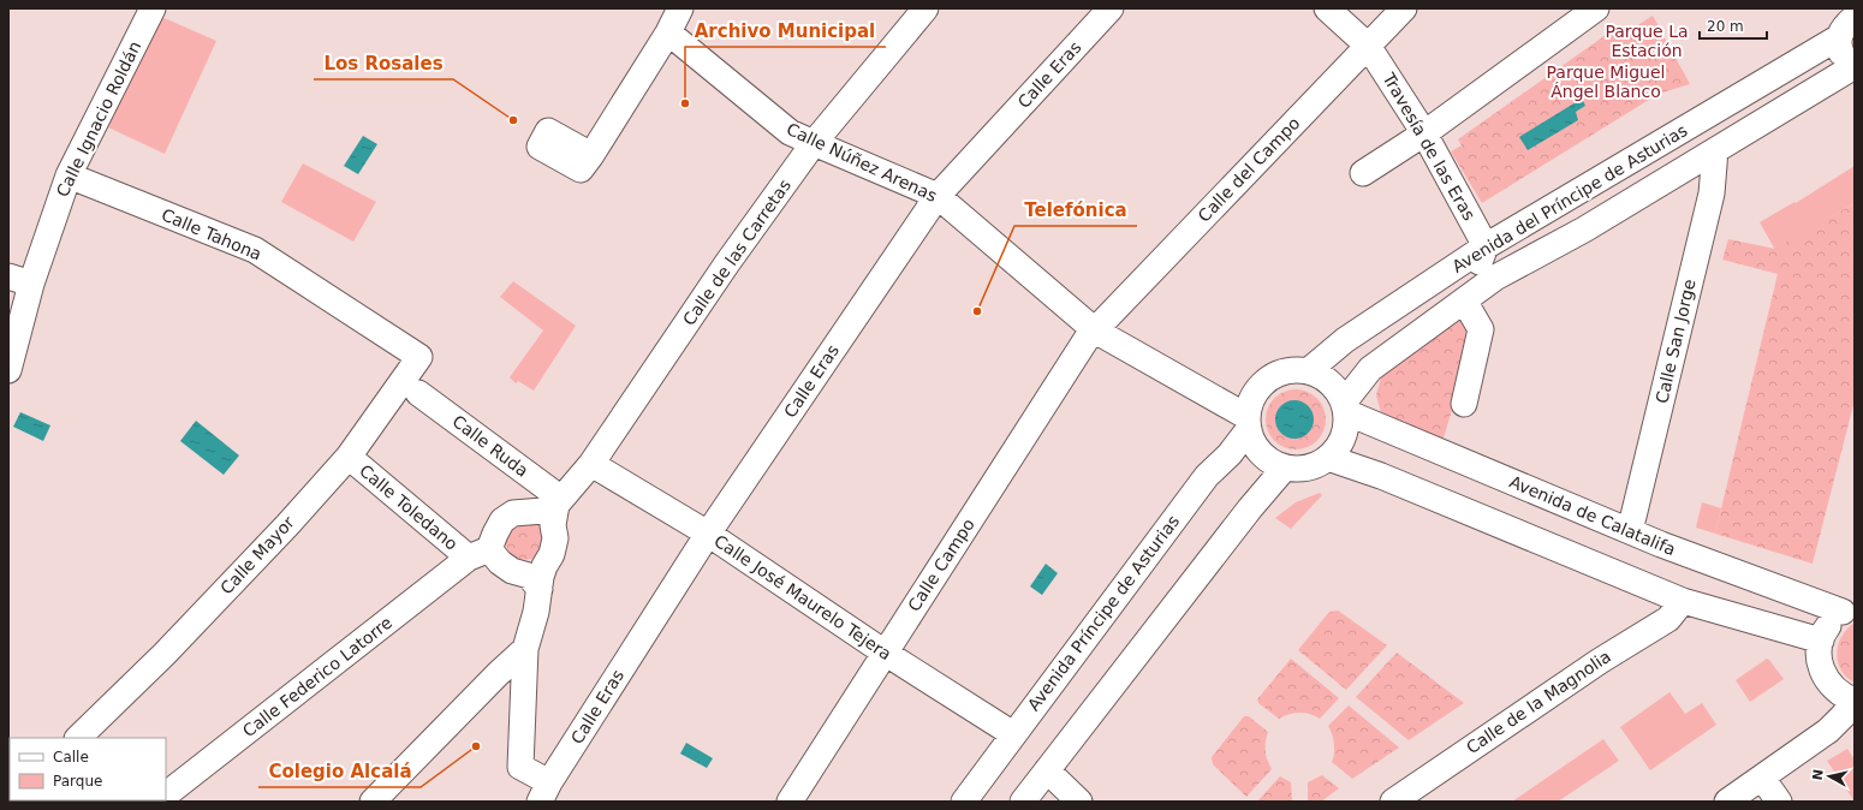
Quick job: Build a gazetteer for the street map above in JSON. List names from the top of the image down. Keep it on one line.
{"streets":{"street":["Calle Eras","Calle Ignacio Roldán","Travesía de las Eras","Calle Núñez Arenas","Calle del Campo","Avenida del Príncipe de Asturias","Calle Tahona","Calle de las Carretas","Calle San Jorge","Calle Ruda","Calle Toledano","Avenida de Calatalifa","Calle Mayor","Calle Campo","Calle José Maurelo Tejera","Avenida Príncipe de Asturias","Calle Federico Latorre","Calle de la Magnolia"]},"crossings":[["Calle Eras","Calle Núñez Arenas"],["Calle Eras","Calle José Maurelo Tejera"],["Calle Ignacio Roldán","Calle Tahona"],["Travesía de las Eras","Calle del Campo"],["Travesía de las Eras","Avenida del Príncipe de Asturias"],["Calle Núñez Arenas","Calle del Campo"],["Calle Núñez Arenas","Avenida del Príncipe de Asturias"],["Calle Núñez Arenas","Calle de las Carretas"],["Calle Núñez Arenas","Avenida de Calatalifa"],["Calle Núñez Arenas","Calle Campo"],["Calle Núñez Arenas","Avenida Príncipe de Asturias"],["Calle del Campo","Calle Campo"],["Avenida del Príncipe de Asturias","Calle San Jorge"],["Avenida del Príncipe de Asturias","Avenida de Calatalifa"],["Avenida del Príncipe de Asturias","Avenida Príncipe de Asturias"],["Calle Tahona","Calle Mayor"],["Calle de las Carretas","Calle Ruda"],["Calle de las Carretas","Calle José Maurelo Tejera"],["Calle San Jorge","Avenida de Calatalifa"],["Calle Toledano","Calle Mayor"],["Calle Toledano","Calle Federico Latorre"],["Avenida de Calatalifa","Avenida Príncipe de Asturias"],["Calle Campo","Calle José Maurelo Tejera"],["Calle José Maurelo Tejera","Avenida Príncipe de Asturias"]],"parks":["Parque La Estación","Parque Miguel Ángel Blanco"],"places":["Archivo Municipal","Los Rosales","Telefónica","Colegio Alcalá"],"legend":["Calle","Parque"],"scale_bar":"20 m","north":"left"}
